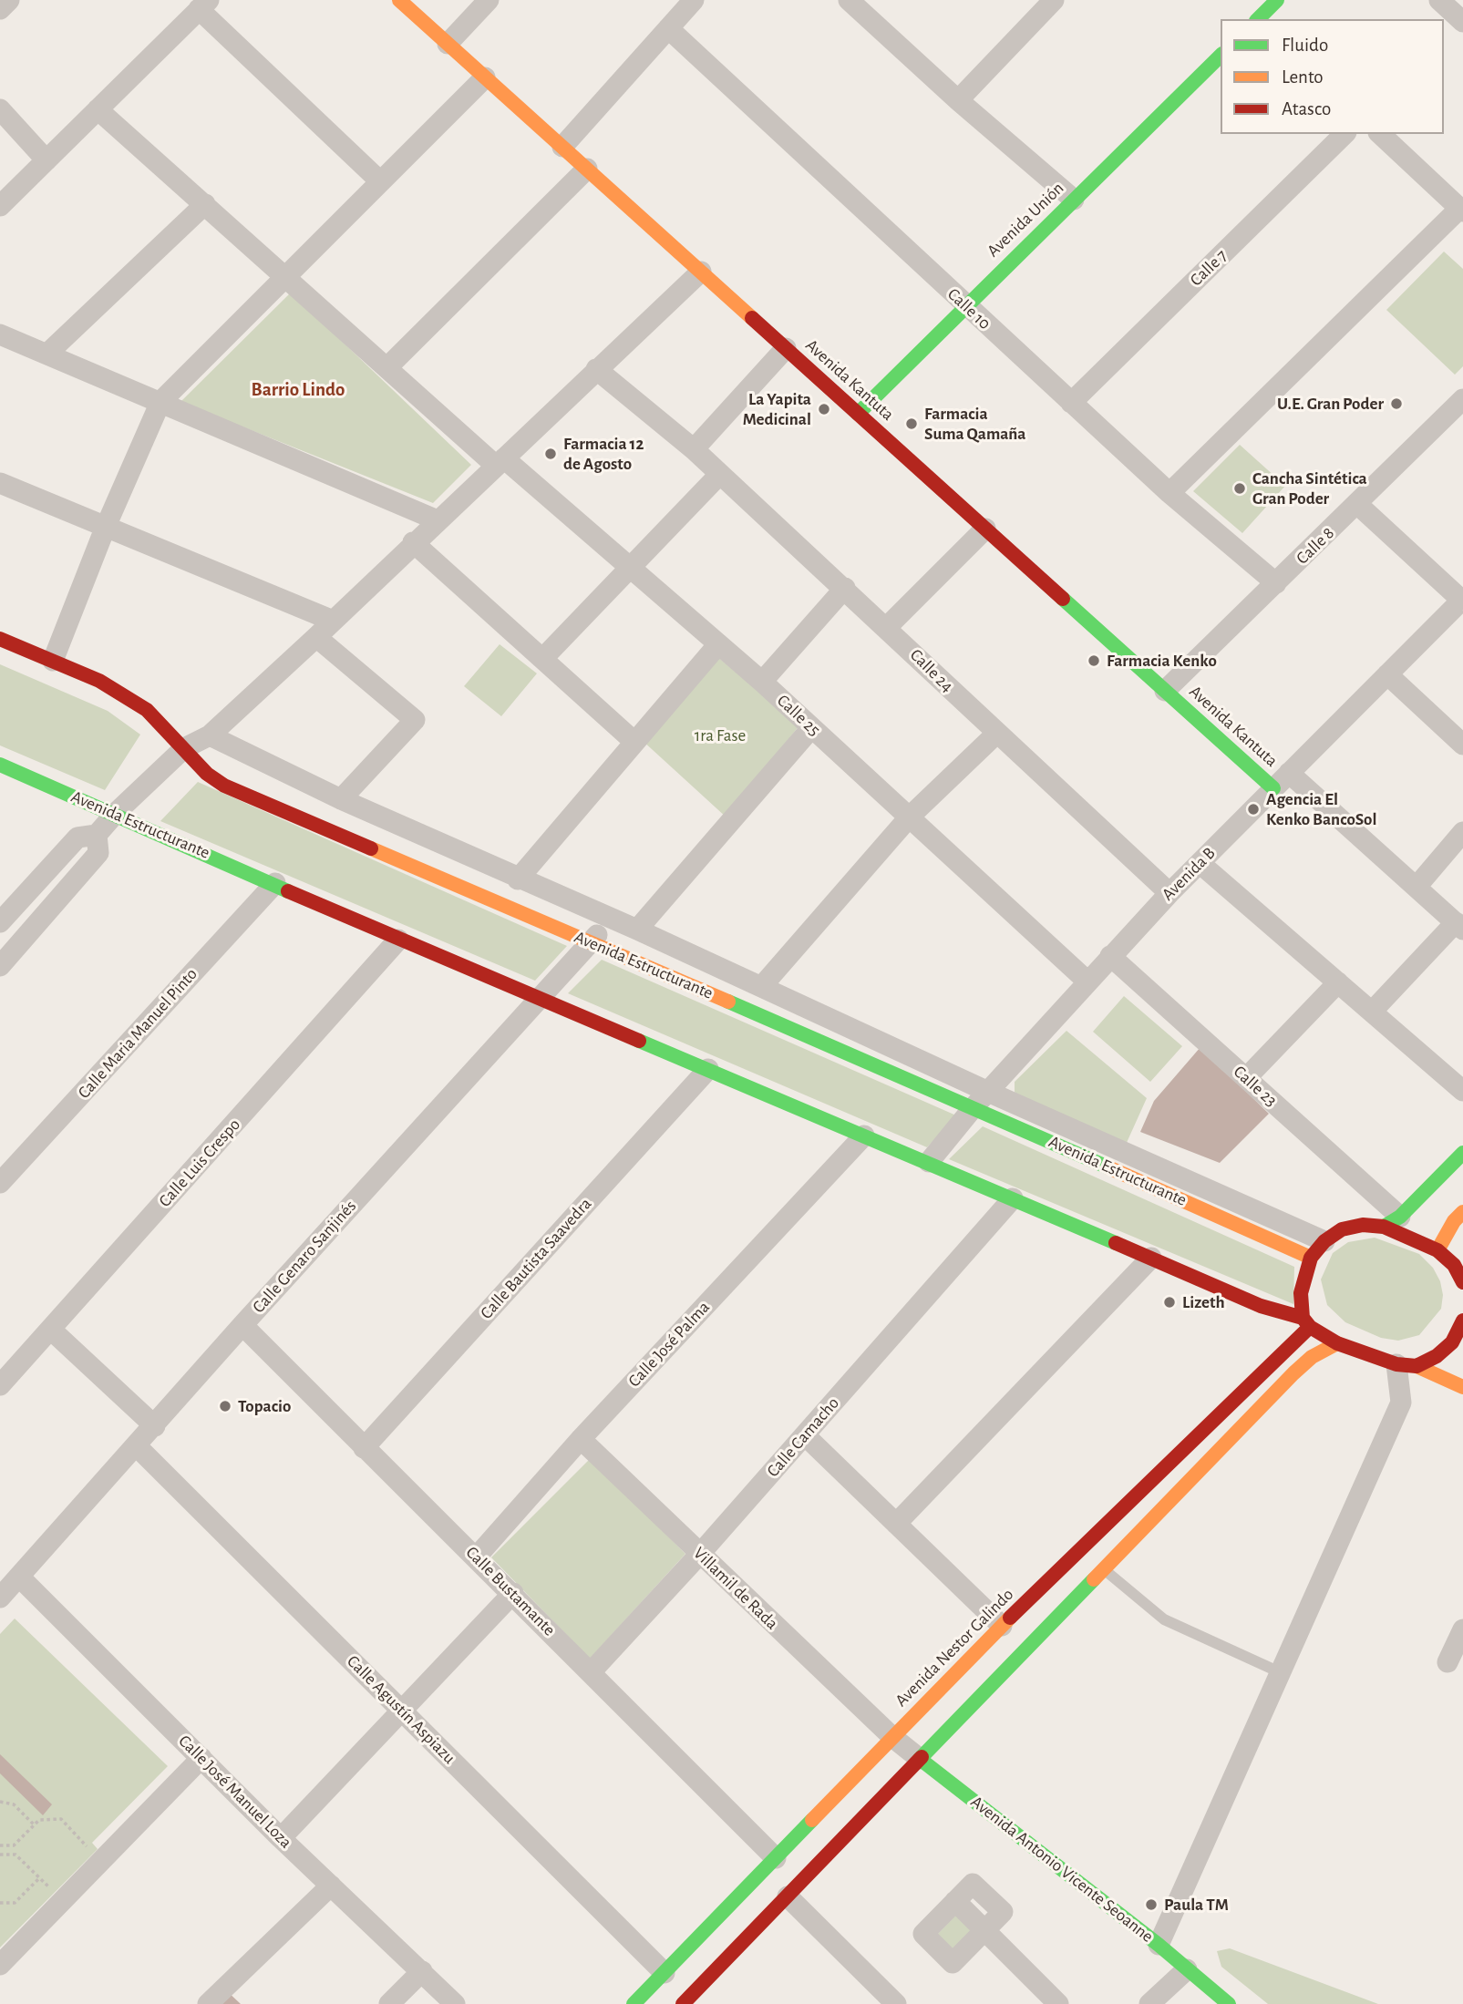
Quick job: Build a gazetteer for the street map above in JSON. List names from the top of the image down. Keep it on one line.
{"streets":{"main road":["Avenida Unión","Avenida Kantuta","Avenida Estructurante","Avenida Nestor Galindo","Avenida Antonio Vicente Seoanne"],"street":["Calle 7","Calle 10","Calle 8","Calle 24","Calle 25","Avenida B","Calle Maria Manuel Pinto","Calle 23","Calle Luis Crespo","Calle Genaro Sanjinés","Calle Bautista Saavedra","Calle José Palma","Calle Camacho","Villamil de Rada","Calle Bustamante","Calle Agustín Aspiazu","Calle José Manuel Loza"]},"crossings":[["Avenida Unión","Calle 10"],["Avenida Unión","Avenida Kantuta"],["Calle 7","Calle 10"],["Calle 10","Calle 8"],["Avenida Kantuta","Calle 8"],["Avenida Kantuta","Avenida B"],["Calle 24","Avenida B"],["Calle 25","Avenida B"],["Avenida Estructurante","Avenida B"],["Avenida Estructurante","Calle Maria Manuel Pinto"],["Avenida Estructurante","Calle Luis Crespo"],["Avenida Estructurante","Calle Genaro Sanjinés"],["Avenida Estructurante","Calle Bautista Saavedra"],["Avenida Estructurante","Calle José Palma"],["Avenida Estructurante","Calle Camacho"],["Avenida Estructurante","Avenida Nestor Galindo"],["Avenida B","Calle 23"],["Calle Genaro Sanjinés","Calle Bustamante"],["Calle Genaro Sanjinés","Calle Agustín Aspiazu"],["Calle Genaro Sanjinés","Calle José Manuel Loza"],["Calle Bautista Saavedra","Calle Bustamante"],["Calle José Palma","Villamil de Rada"],["Calle José Palma","Calle Bustamante"],["Calle Camacho","Villamil de Rada"],["Calle Camacho","Calle Bustamante"],["Villamil de Rada","Avenida Nestor Galindo"],["Villamil de Rada","Avenida Antonio Vicente Seoanne"],["Calle Bustamante","Avenida Nestor Galindo"],["Avenida Nestor Galindo","Calle Agustín Aspiazu"],["Avenida Nestor Galindo","Avenida Antonio Vicente Seoanne"]],"districts":["Barrio Lindo"],"parks":["1ra Fase"],"places":["U.E. Gran Poder","La Yapita Medicinal","Farmacia Suma Qamaña","Farmacia 12 de Agosto","Cancha Sintética Gran Poder","Farmacia Kenko","Agencia El Kenko BancoSol","Lizeth","Topacio","Paula TM"],"legend":["Fluido","Lento","Atasco"]}
